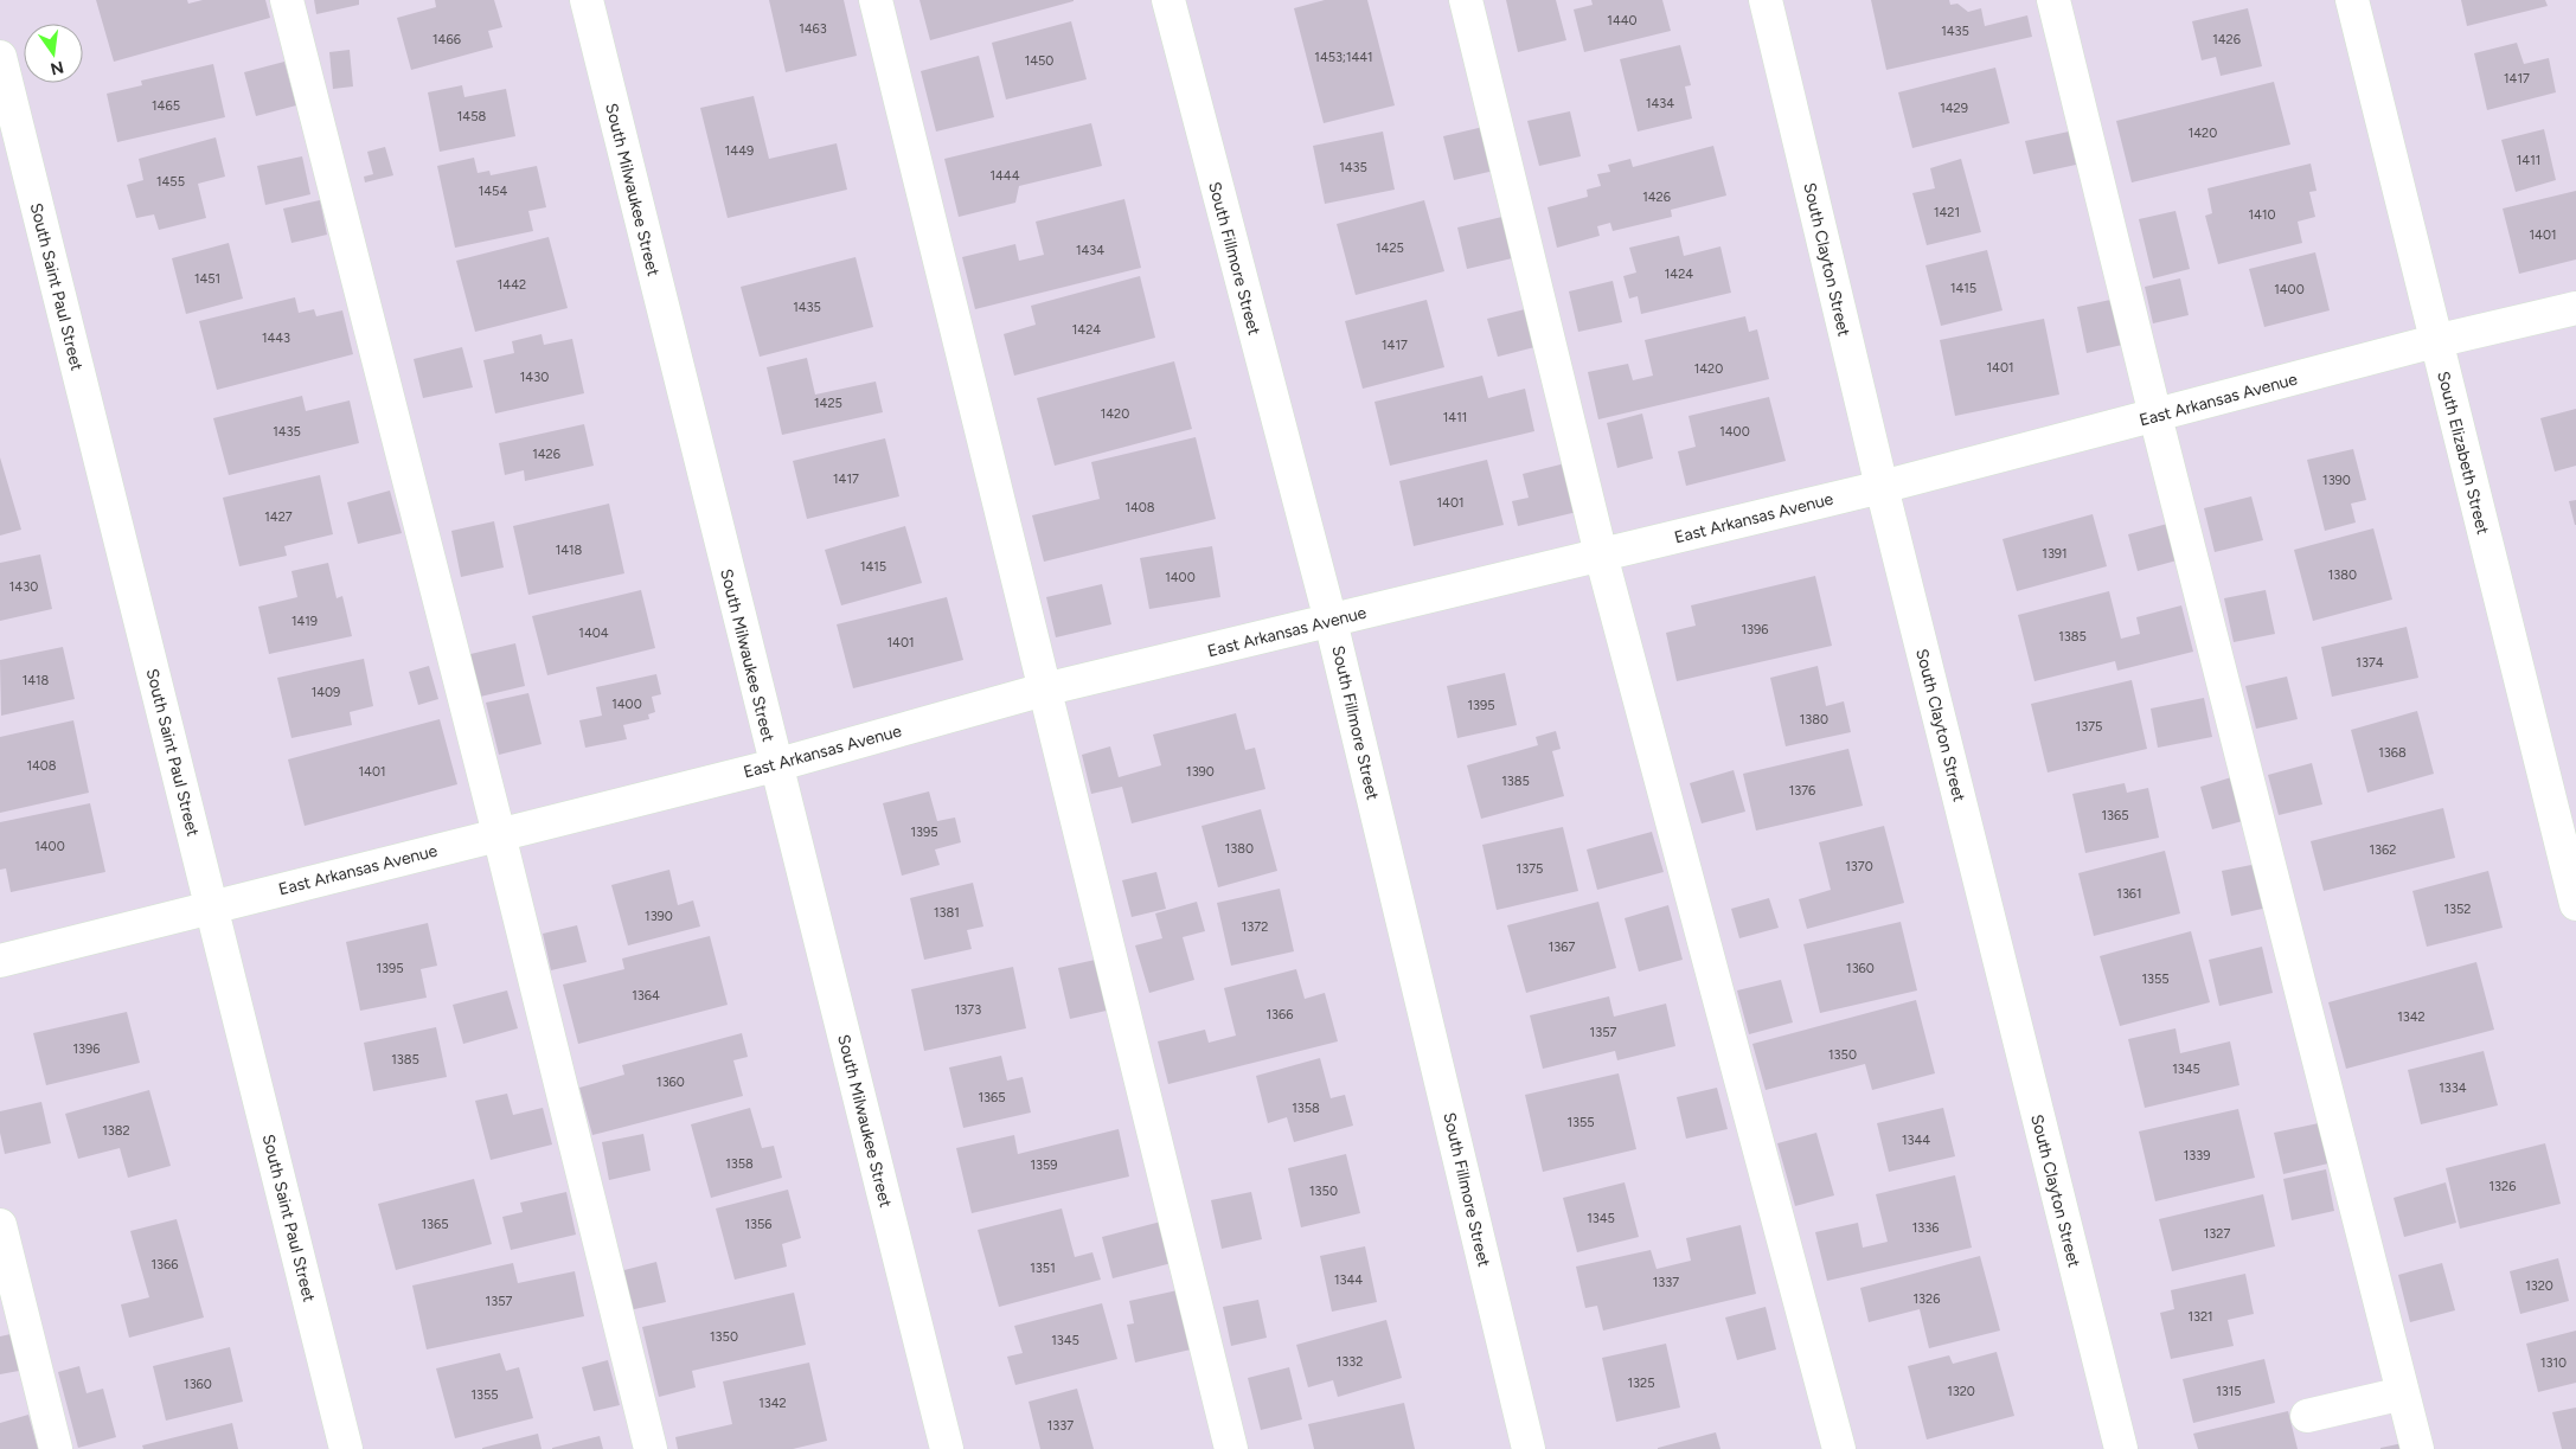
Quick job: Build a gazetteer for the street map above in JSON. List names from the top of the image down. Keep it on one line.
{"streets":{"street":["South Milwaukee Street","South Fillmore Street","South Clayton Street","South Saint Paul Street","East Arkansas Avenue","South Elizabeth Street"]},"crossings":[["South Milwaukee Street","East Arkansas Avenue"],["South Fillmore Street","East Arkansas Avenue"],["South Clayton Street","East Arkansas Avenue"],["South Saint Paul Street","East Arkansas Avenue"],["East Arkansas Avenue","South Elizabeth Street"]],"house_numbers":["1440","1463","1435","1466","1426","1453;1441","1450","1417","1434","1465","1429","1458","1420","1449","1411","1435","1444","1455","1454","1426","1421","1410","1401","1425","1434","1424","1451","1442","1415","1400","1435","1424","1443","1417","1401","1420","1430","1425","1420","1411","1435","1400","1426","1417","1390","1401","1408","1427","1418","1391","1415","1380","1400","1430","1419","1396","1404","1385","1401","1374","1418","1409","1400","1395","1380","1375","1368","1408","1401","1390","1385","1376","1365","1395","1400","1380","1362","1370","1375","1361","1352","1381","1390","1372","1367","1395","1360","1355","1364","1373","1366","1342","1357","1396","1350","1385","1345","1360","1334","1365","1358","1355","1382","1344","1339","1358","1359","1326","1350","1345","1365","1356","1336","1327","1366","1351","1344","1337","1320","1326","1357","1321","1350","1345","1332","1310","1325","1360","1320","1315","1355","1342","1337"],"north":"bottom"}
